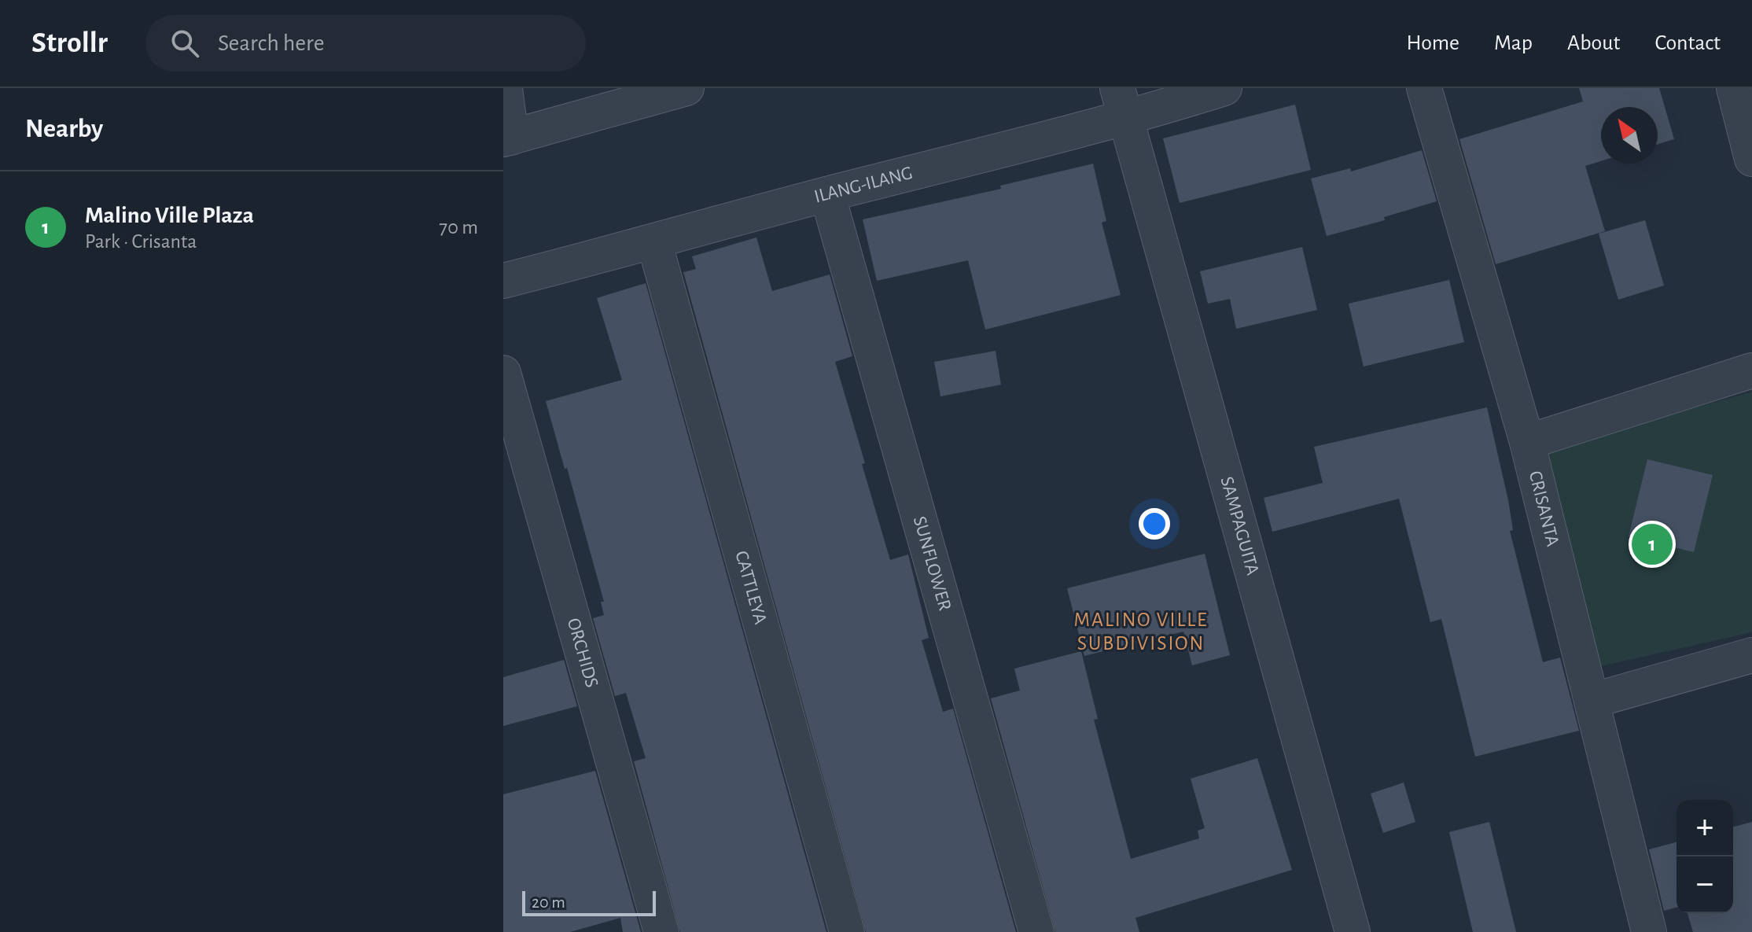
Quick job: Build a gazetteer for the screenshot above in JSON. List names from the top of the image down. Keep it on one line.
{"streets":{"street":["ILANG-ILANG","CRISANTA","SAMPAGUITA","SUNFLOWER","CATTLEYA","ORCHIDS"]},"crossings":[["ILANG-ILANG","SAMPAGUITA"],["ILANG-ILANG","SUNFLOWER"],["ILANG-ILANG","CATTLEYA"]],"districts":["MALINO VILLE SUBDIVISION"],"scale_bar":"20 m","north":"top left","page":{"header":"Strollr","search":"Search here","nav":["Home","Map","About","Contact"],"heading":"Nearby","list":[{"mark":"1","name":"Malino Ville Plaza","note":"Park · Crisanta","value":"70 m"}],"pins":"1","map_buttons":["+","−"],"scale":"20 m"}}
